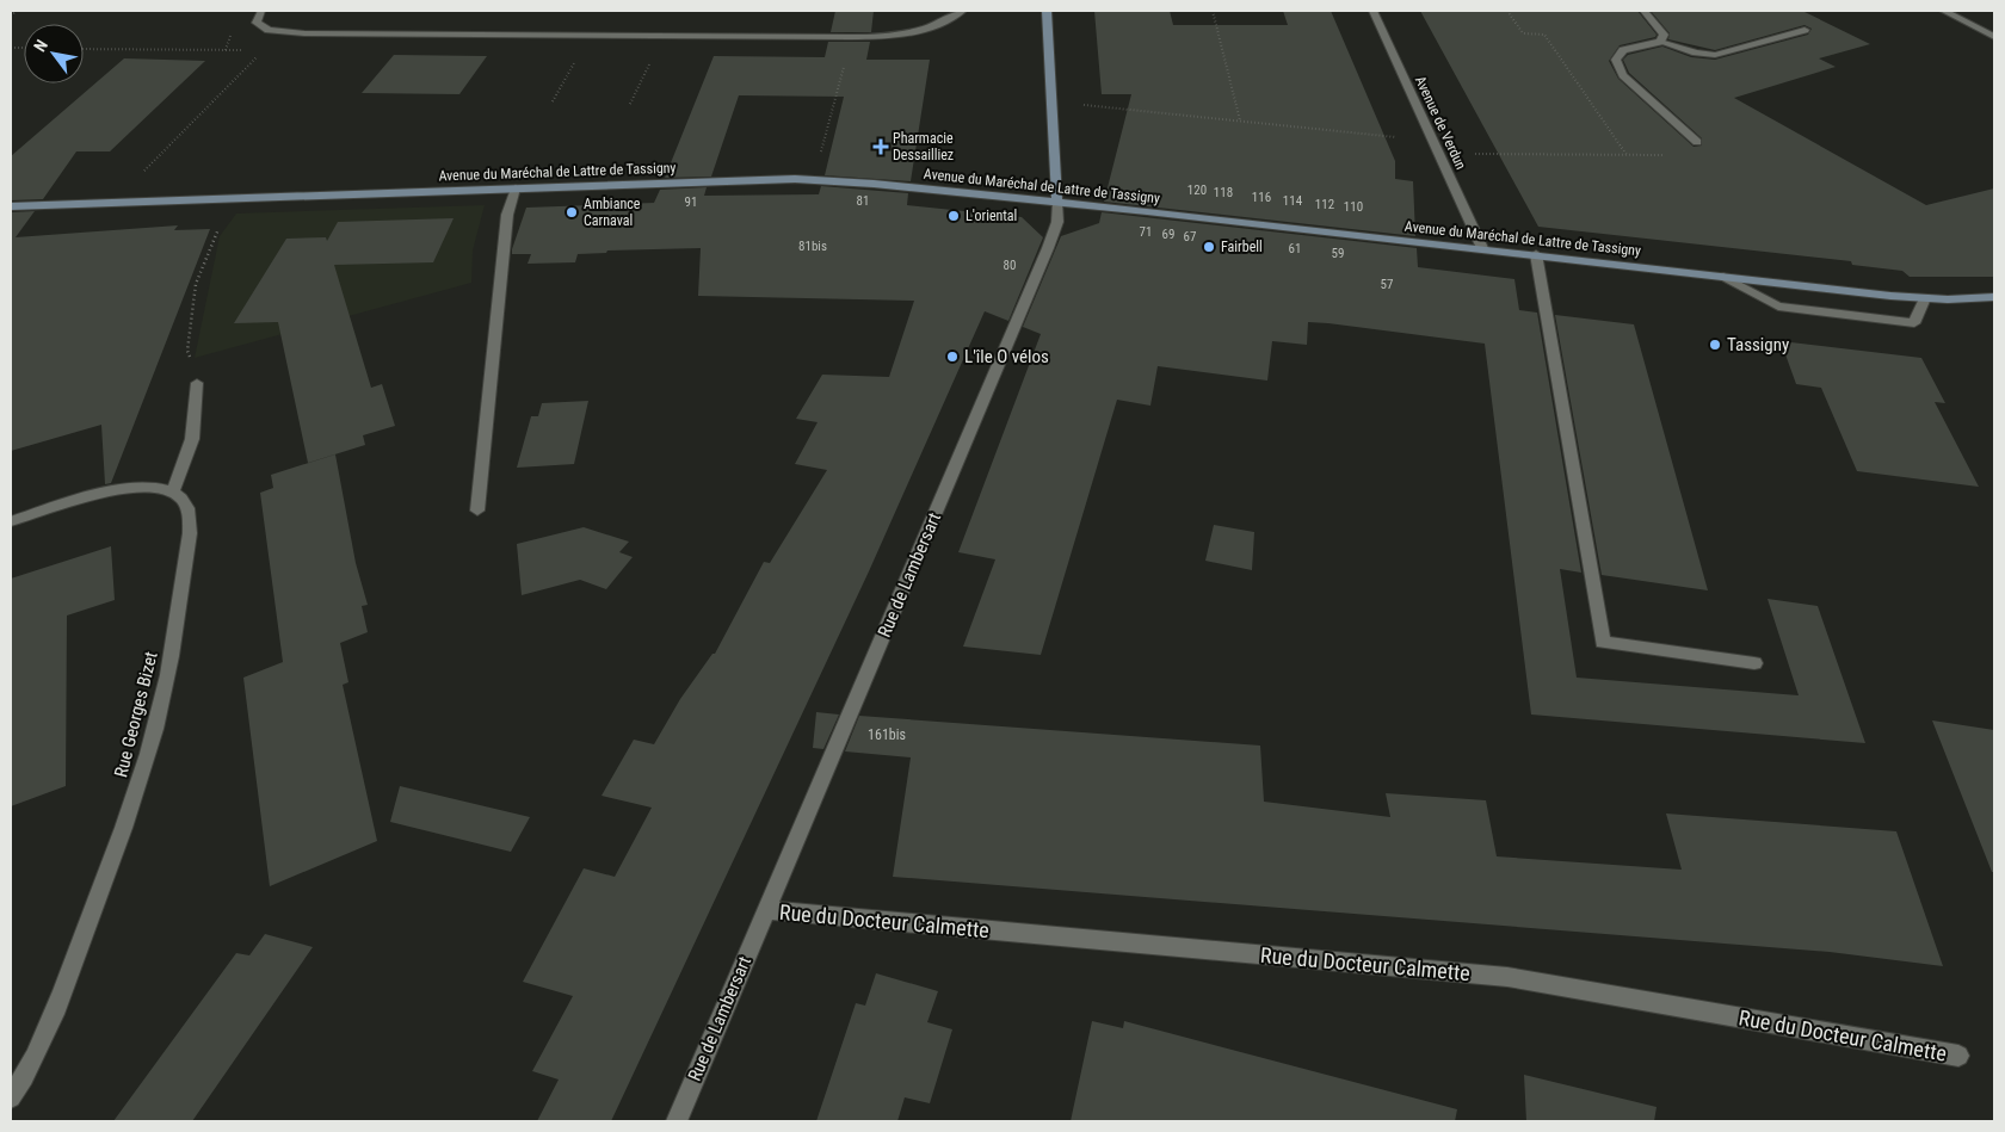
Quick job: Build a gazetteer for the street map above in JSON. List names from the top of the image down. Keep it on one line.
{"streets":{"main road":["Avenue du Maréchal de Lattre de Tassigny","Rue de Lambersart"],"street":["Avenue de Verdun","Rue Georges Bizet","Rue du Docteur Calmette"]},"crossings":[["Avenue de Verdun","Avenue du Maréchal de Lattre de Tassigny"],["Avenue du Maréchal de Lattre de Tassigny","Rue de Lambersart"],["Rue de Lambersart","Rue du Docteur Calmette"]],"places":{"health":["Pharmacie Dessailliez"],"other":["Ambiance Carnaval","L'oriental","Fairbell","Tassigny","L'île O vélos"]},"house_numbers":["120","118","116","81","114","91","112","110","71","69","67","81bis","61","59","80","57","161bis"],"north":"top left"}
